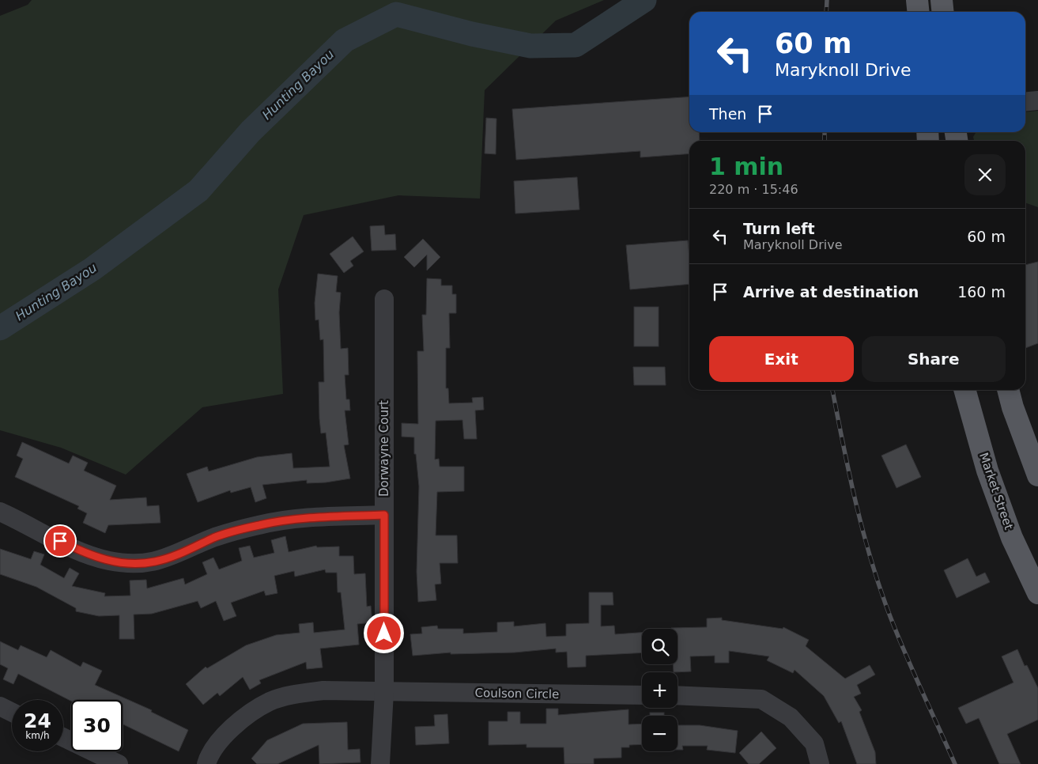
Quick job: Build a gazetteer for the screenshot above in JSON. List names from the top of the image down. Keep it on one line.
{"streets":{"main road":["Market Street"],"street":["Dorwayne Court","Coulson Circle"]},"crossings":[["Dorwayne Court","Coulson Circle"]],"water":["Hunting Bayou"],"page":{"turn":["60 m","Maryknoll Drive"],"then":"Then","heading":["1 min","220 m · 15:46"],"list":[{"name":"Turn left","note":"Maryknoll Drive","value":"60 m"},{"name":"Arrive at destination","value":"160 m"}],"buttons":["Exit","Share"],"map_buttons":["+","−"],"speed":"24 km/h","limit":"30"}}
